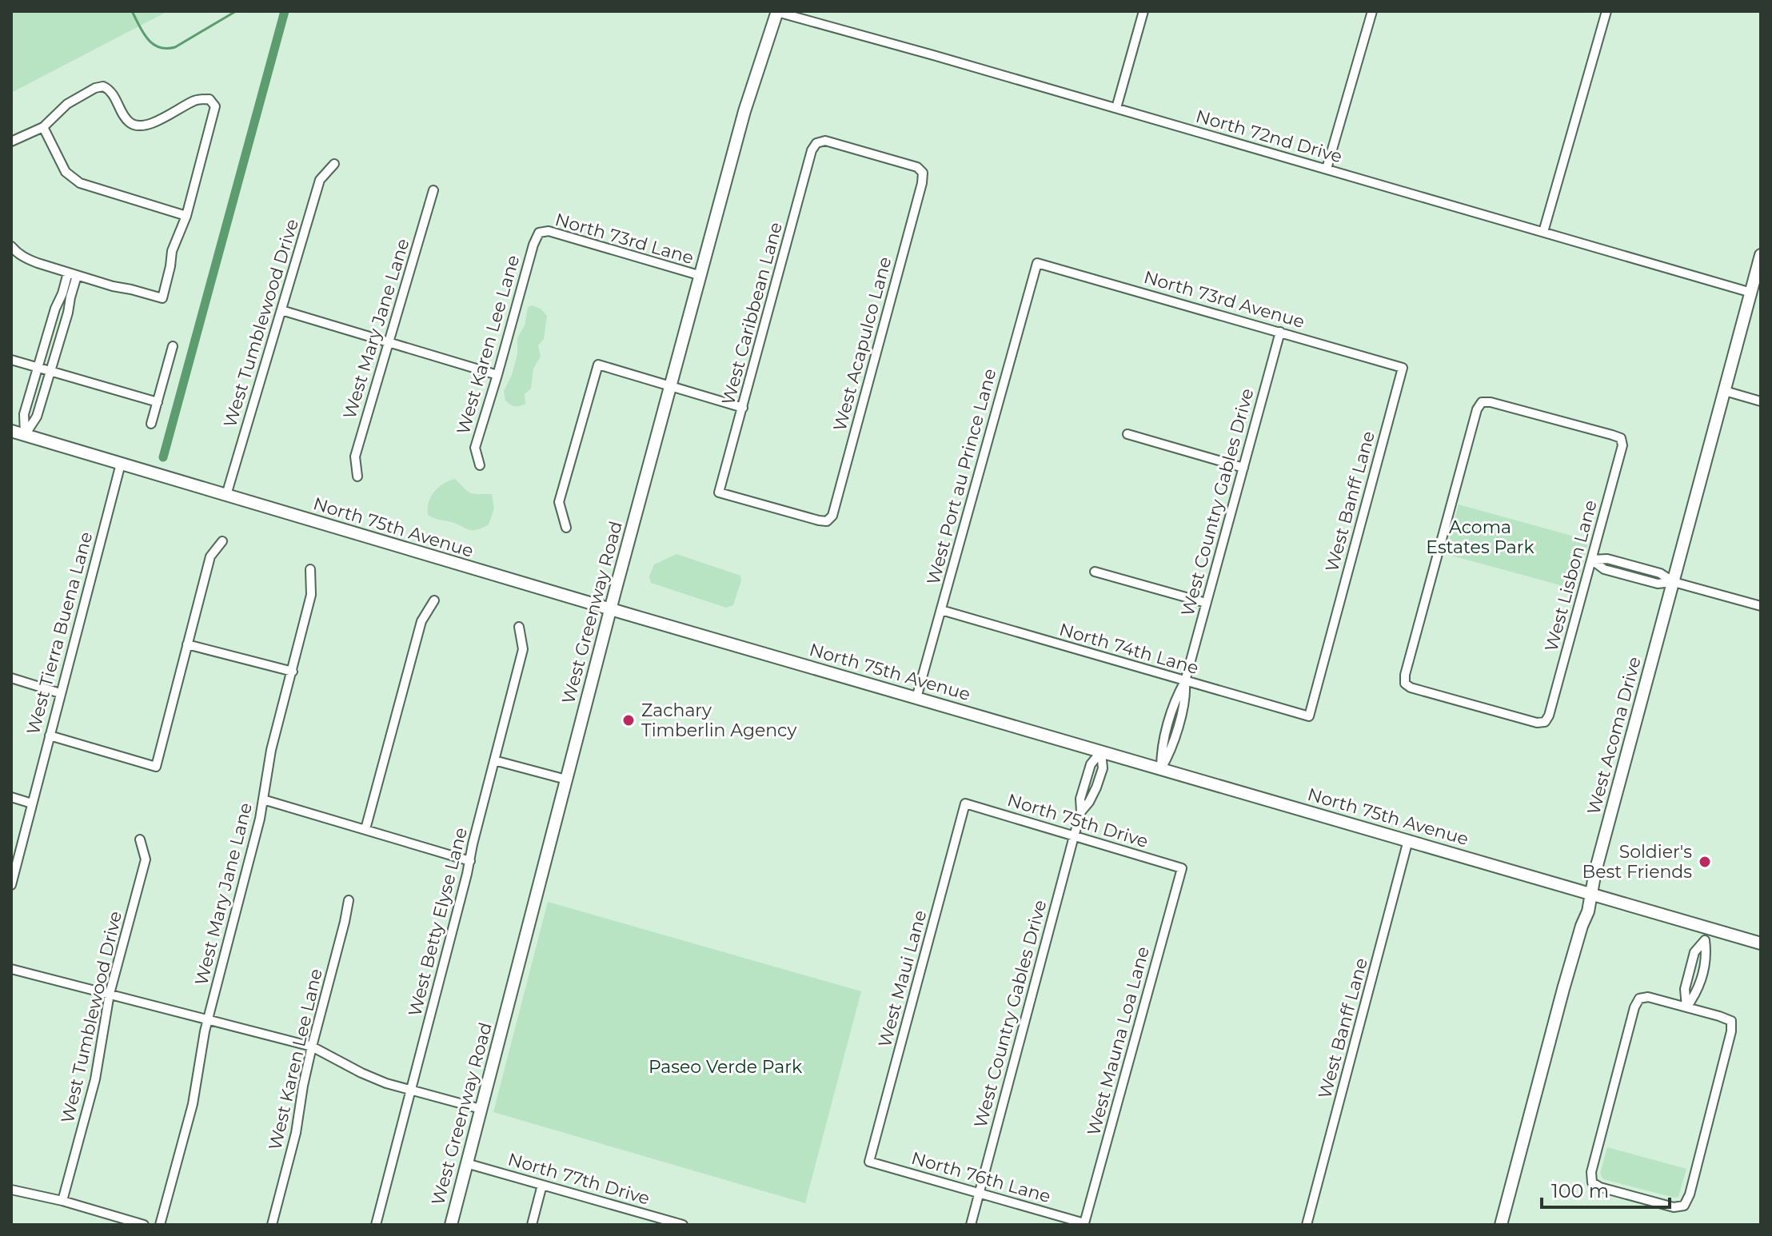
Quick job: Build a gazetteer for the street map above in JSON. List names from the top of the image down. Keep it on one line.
{"streets":{"street":["North 72nd Drive","North 73rd Lane","North 73rd Avenue","West Caribbean Lane","West Tumblewood Drive","West Mary Jane Lane","West Acapulco Lane","West Karen Lee Lane","West Port au Prince Lane","West Banff Lane","West Country Gables Drive","North 75th Avenue","West Lisbon Lane","West Greenway Road","West Tierra Buena Lane","North 74th Lane","West Acoma Drive","North 75th Drive","West Betty Elyse Lane","West Maui Lane","West Mauna Loa Lane","North 76th Lane","North 77th Drive"]},"crossings":[["North 72nd Drive","West Greenway Road"],["North 72nd Drive","West Acoma Drive"],["North 73rd Lane","West Karen Lee Lane"],["North 73rd Lane","West Greenway Road"],["North 73rd Avenue","West Port au Prince Lane"],["North 73rd Avenue","West Banff Lane"],["North 73rd Avenue","West Country Gables Drive"],["West Caribbean Lane","West Acapulco Lane"],["West Tumblewood Drive","North 75th Avenue"],["West Port au Prince Lane","North 75th Avenue"],["West Port au Prince Lane","North 74th Lane"],["West Banff Lane","North 75th Avenue"],["West Banff Lane","North 74th Lane"],["West Country Gables Drive","North 75th Avenue"],["West Country Gables Drive","North 74th Lane"],["West Country Gables Drive","North 75th Drive"],["West Country Gables Drive","North 76th Lane"],["North 75th Avenue","West Greenway Road"],["North 75th Avenue","West Tierra Buena Lane"],["North 75th Avenue","West Acoma Drive"],["West Greenway Road","North 77th Drive"],["North 75th Drive","West Maui Lane"],["North 75th Drive","West Mauna Loa Lane"],["West Maui Lane","North 76th Lane"],["West Mauna Loa Lane","North 76th Lane"]],"parks":["Acoma Estates Park","Paseo Verde Park"],"places":["Zachary Timberlin Agency","Soldier's Best Friends"],"scale_bar":"100 m"}
